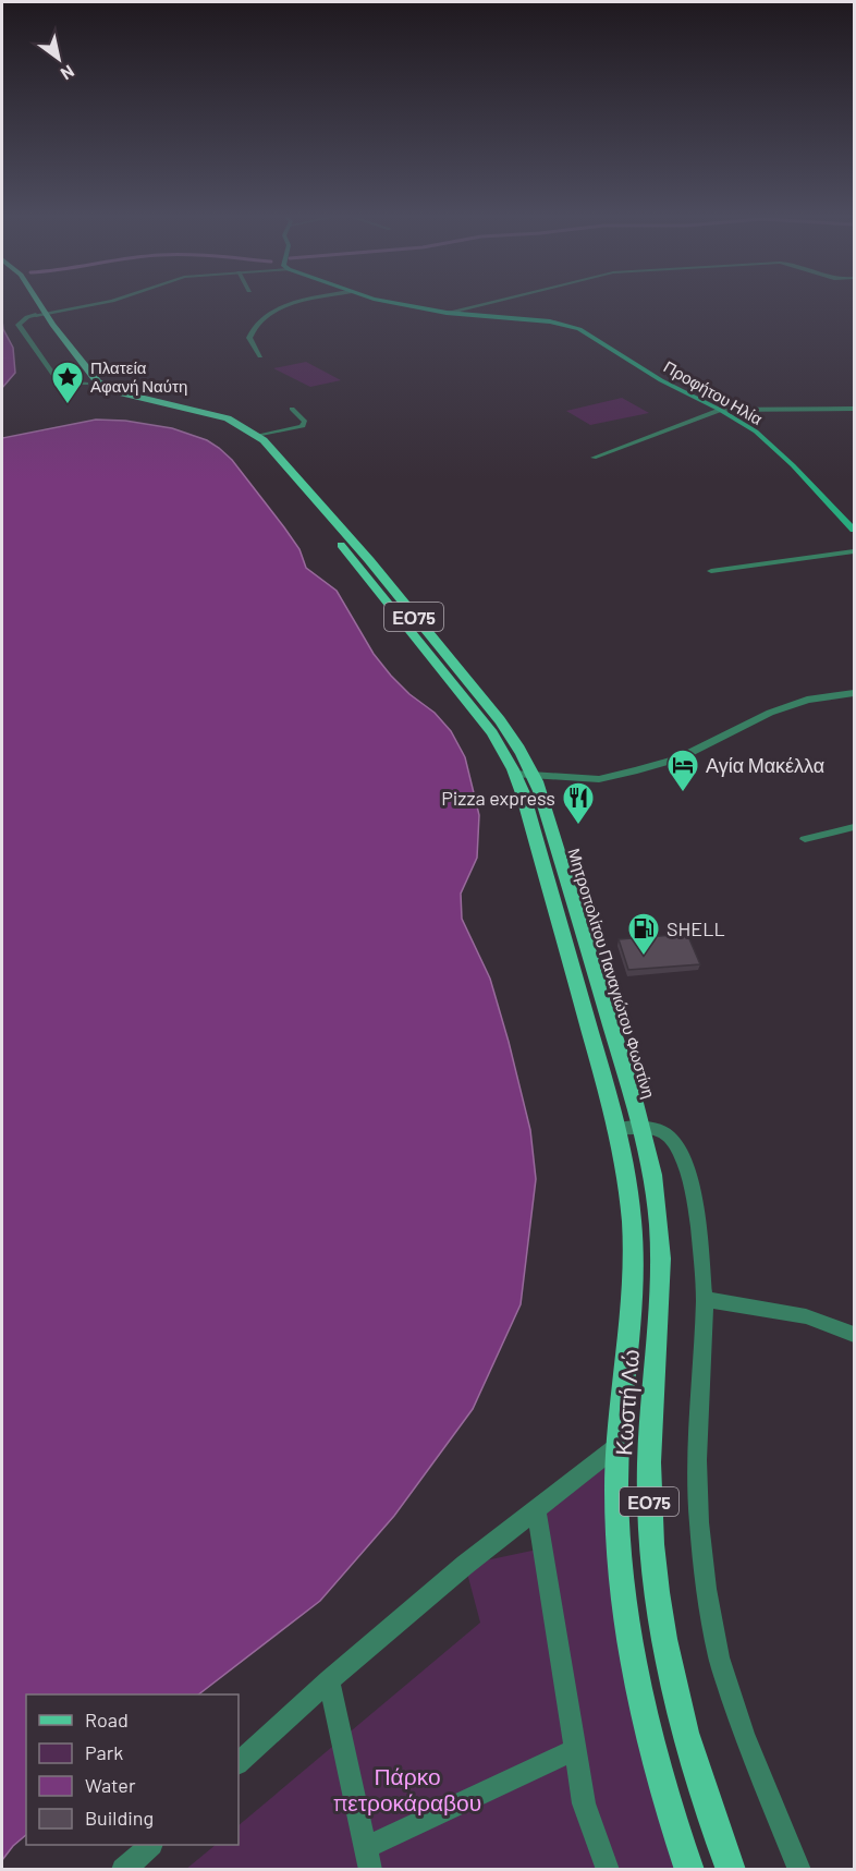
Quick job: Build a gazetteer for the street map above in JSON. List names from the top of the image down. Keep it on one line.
{"streets":{"main road":["ΕΟ75","Μητροπολίτου Παναγιώτου Φωστίνη","Κωστή Λώ"],"street":["Προφήτου Ηλία"]},"crossings":[["Μητροπολίτου Παναγιώτου Φωστίνη","Κωστή Λώ"]],"parks":["Πάρκο πετροκάραβου"],"places":{"place":["Πλατεία Αφανή Ναύτη"],"hotel":["Αγία Μακέλλα"],"restaurant":["Pizza express"],"fuel station":["SHELL"]},"legend":["Road","Park","Water","Building"],"north":"bottom right"}
